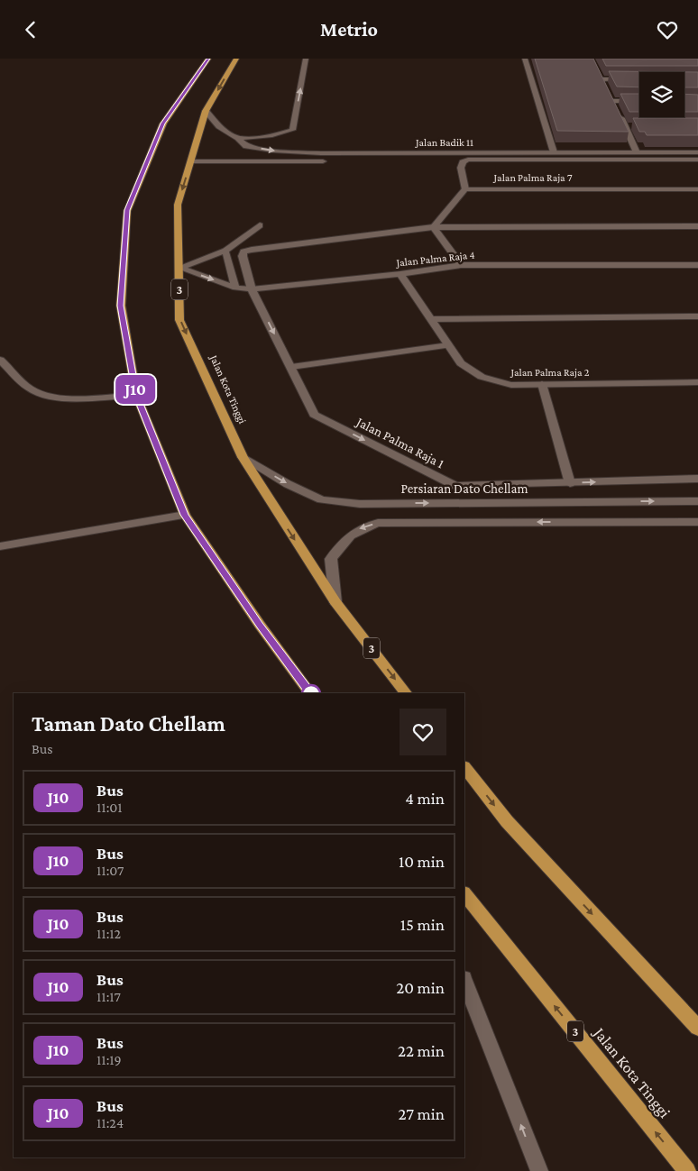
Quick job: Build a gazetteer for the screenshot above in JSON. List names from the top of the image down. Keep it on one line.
{"streets":{"highway":["3","Jalan Kota Tinggi"],"street":["Jalan Badik 11","Jalan Palma Raja 7","Jalan Palma Raja 4","Jalan Palma Raja 2","Jalan Palma Raja 1","Persiaran Dato Chellam"]},"crossings":[["Jalan Badik 11","Jalan Kota Tinggi"],["Jalan Palma Raja 4","Jalan Palma Raja 2"],["Jalan Palma Raja 4","Jalan Kota Tinggi"],["Jalan Palma Raja 4","Jalan Palma Raja 1"],["Jalan Kota Tinggi","Persiaran Dato Chellam"]],"one_way":["Jalan Palma Raja 1","Persiaran Dato Chellam"],"lines":["bus line J10"],"page":{"header":"Metrio","on_map":"J10","heading":["Taman Dato Chellam","Bus"],"list":[{"mark":"J10","name":"Bus","note":"11:01","value":"4 min"},{"mark":"J10","name":"Bus","note":"11:07","value":"10 min"},{"mark":"J10","name":"Bus","note":"11:12","value":"15 min"},{"mark":"J10","name":"Bus","note":"11:17","value":"20 min"},{"mark":"J10","name":"Bus","note":"11:19","value":"22 min"},{"mark":"J10","name":"Bus","note":"11:24","value":"27 min"}]}}
